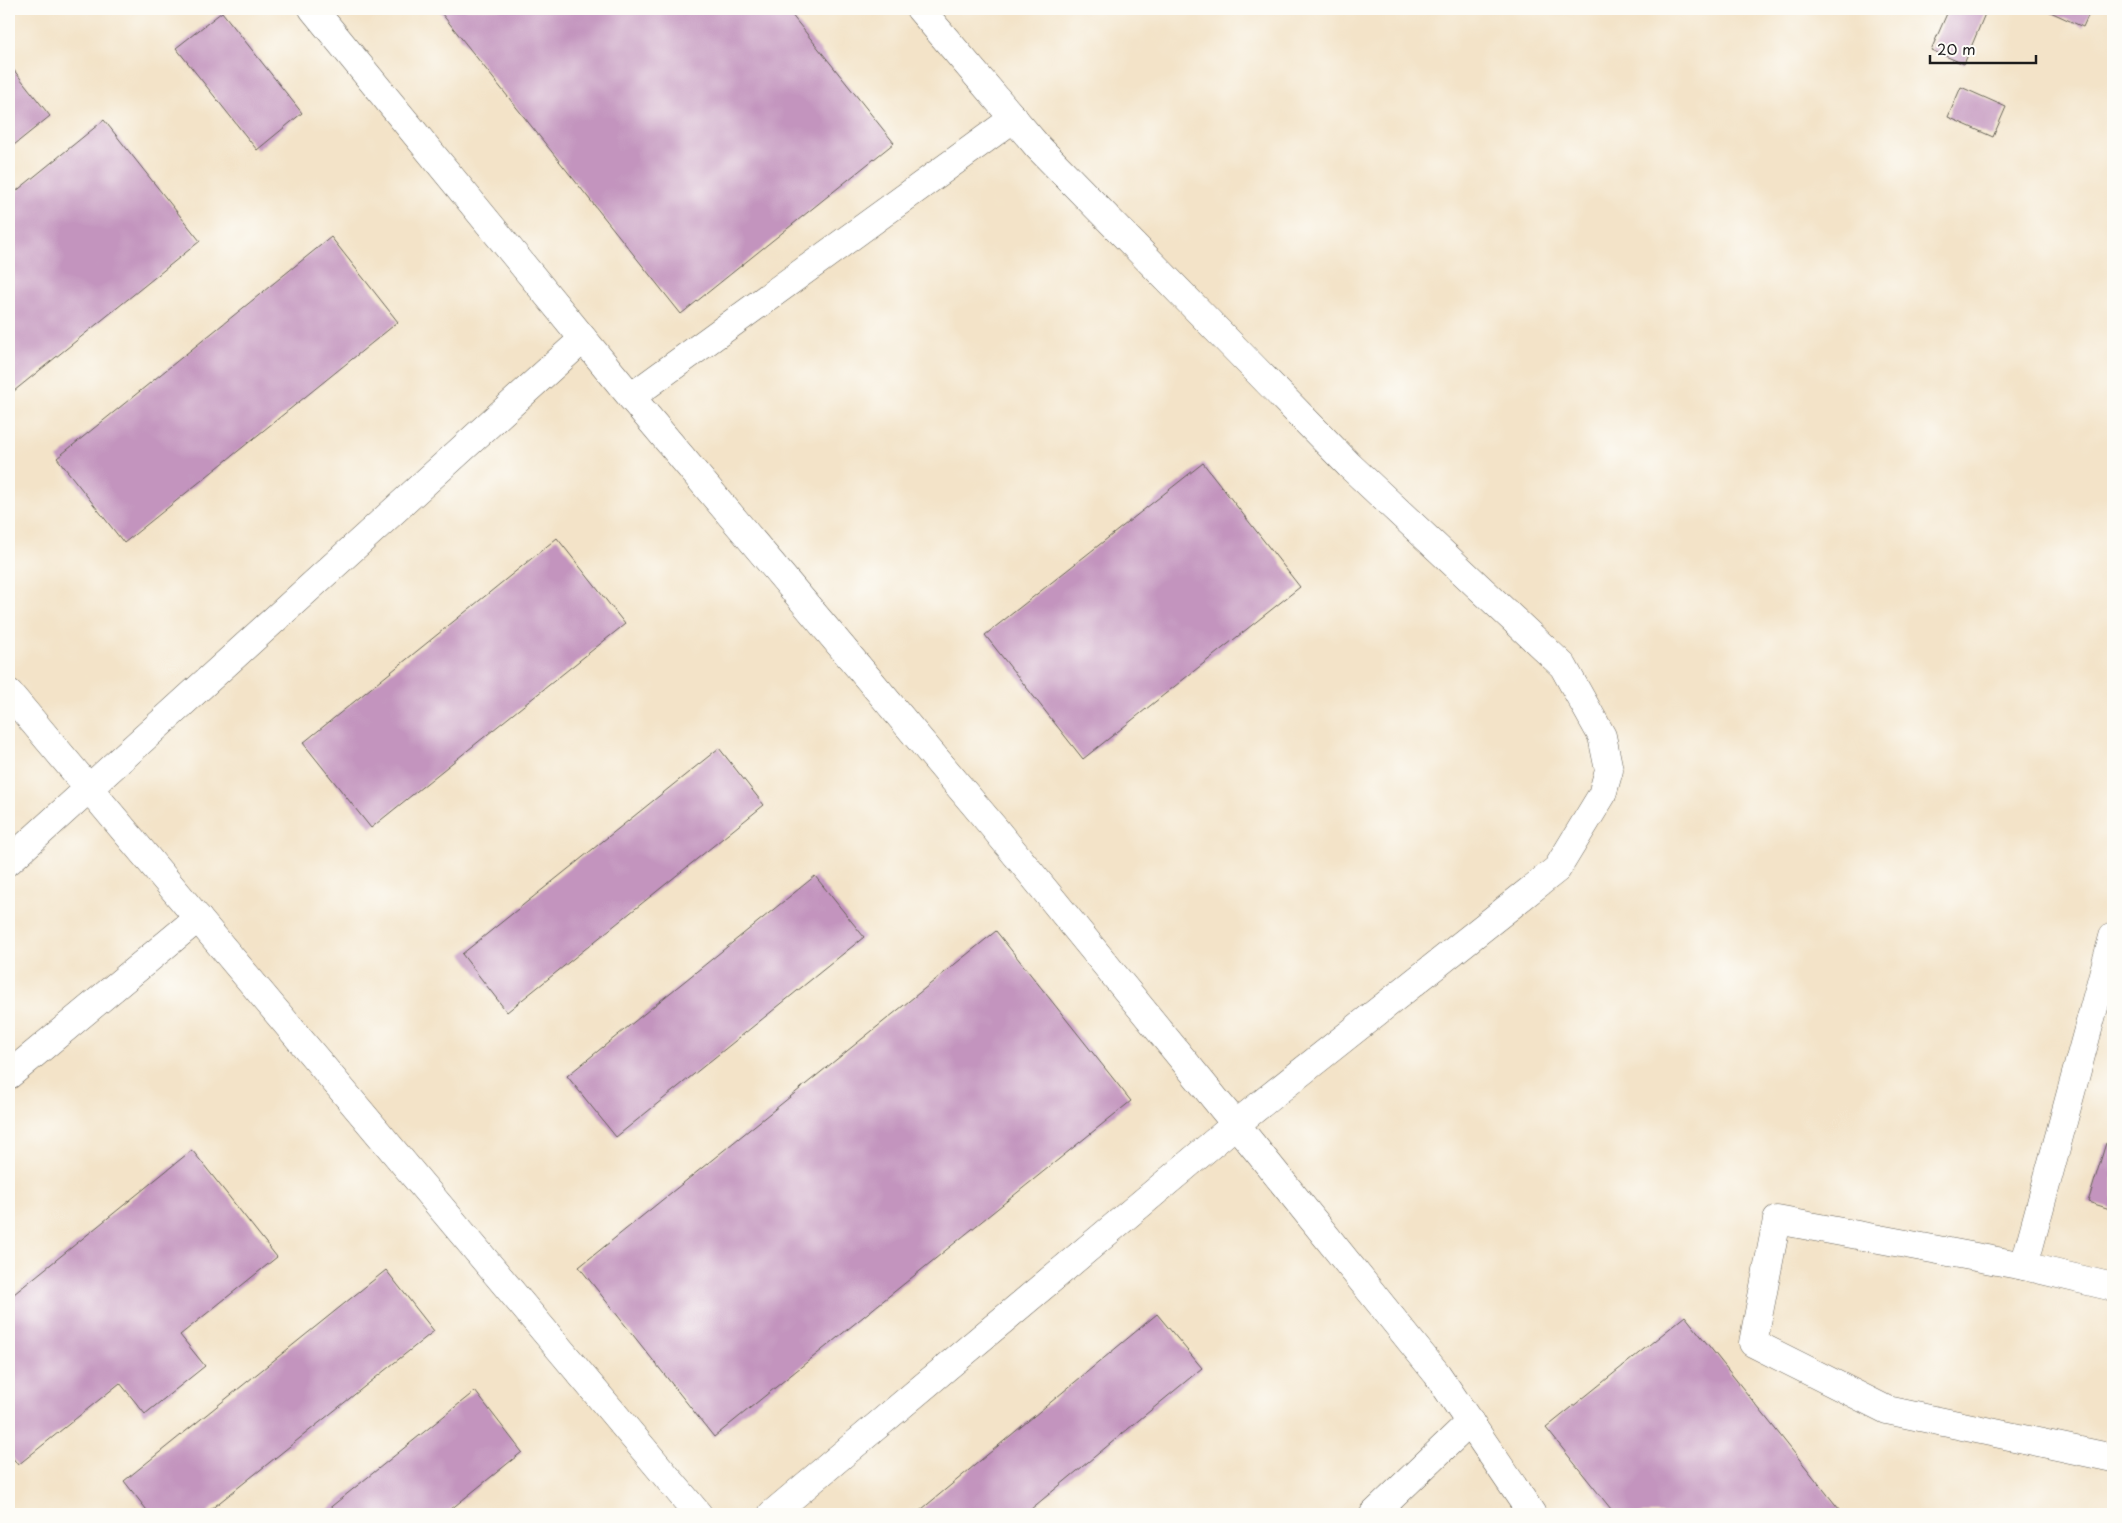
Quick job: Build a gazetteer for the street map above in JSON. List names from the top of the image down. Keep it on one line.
{"scale_bar":"20 m"}
